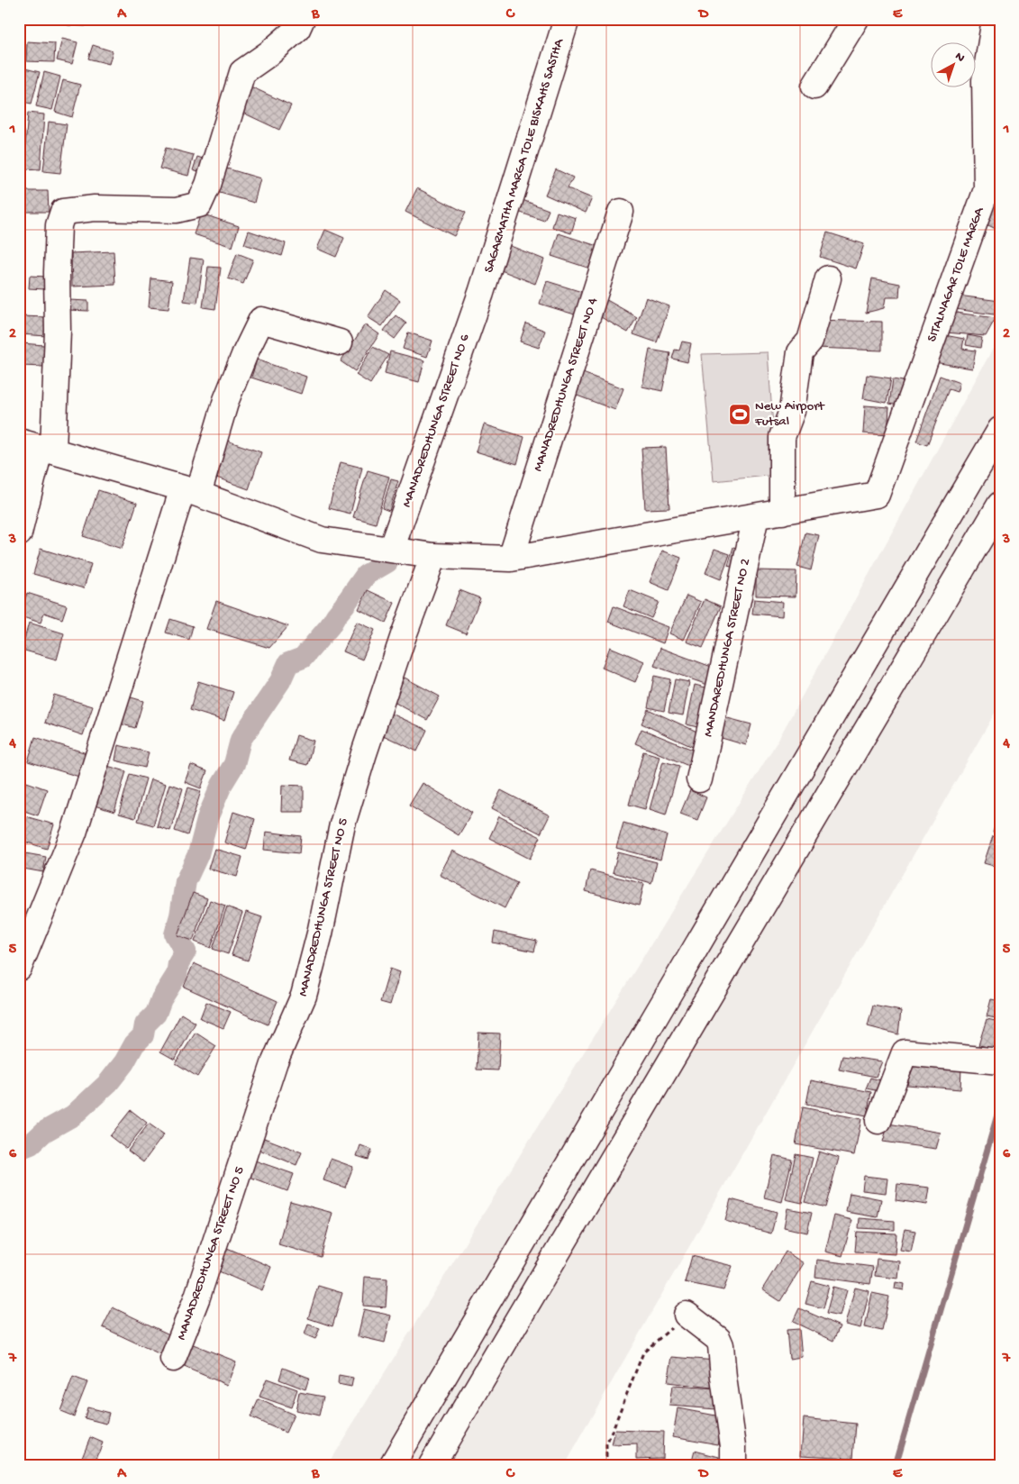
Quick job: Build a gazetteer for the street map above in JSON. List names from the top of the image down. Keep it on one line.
{"streets":{"street":["SAGARMATHA MARGA TOLE BISKAHS SASTHA","SITALNAGAR TOLE MARGA","MANADREDHUNGA STREET NO 4","MANADREDHUNGA STREET NO 6","MANDAREDHUNGA STREET NO 2","MANADREDHUNGA STREET NO 5"]},"crossings":[["SAGARMATHA MARGA TOLE BISKAHS SASTHA","MANADREDHUNGA STREET NO 6"]],"places":{"sports":["New Airport Futsal"]},"north":"top right","grid":{"columns":["A","B","C","D","E"],"rows":["1","2","3","4","5","6","7"]}}
